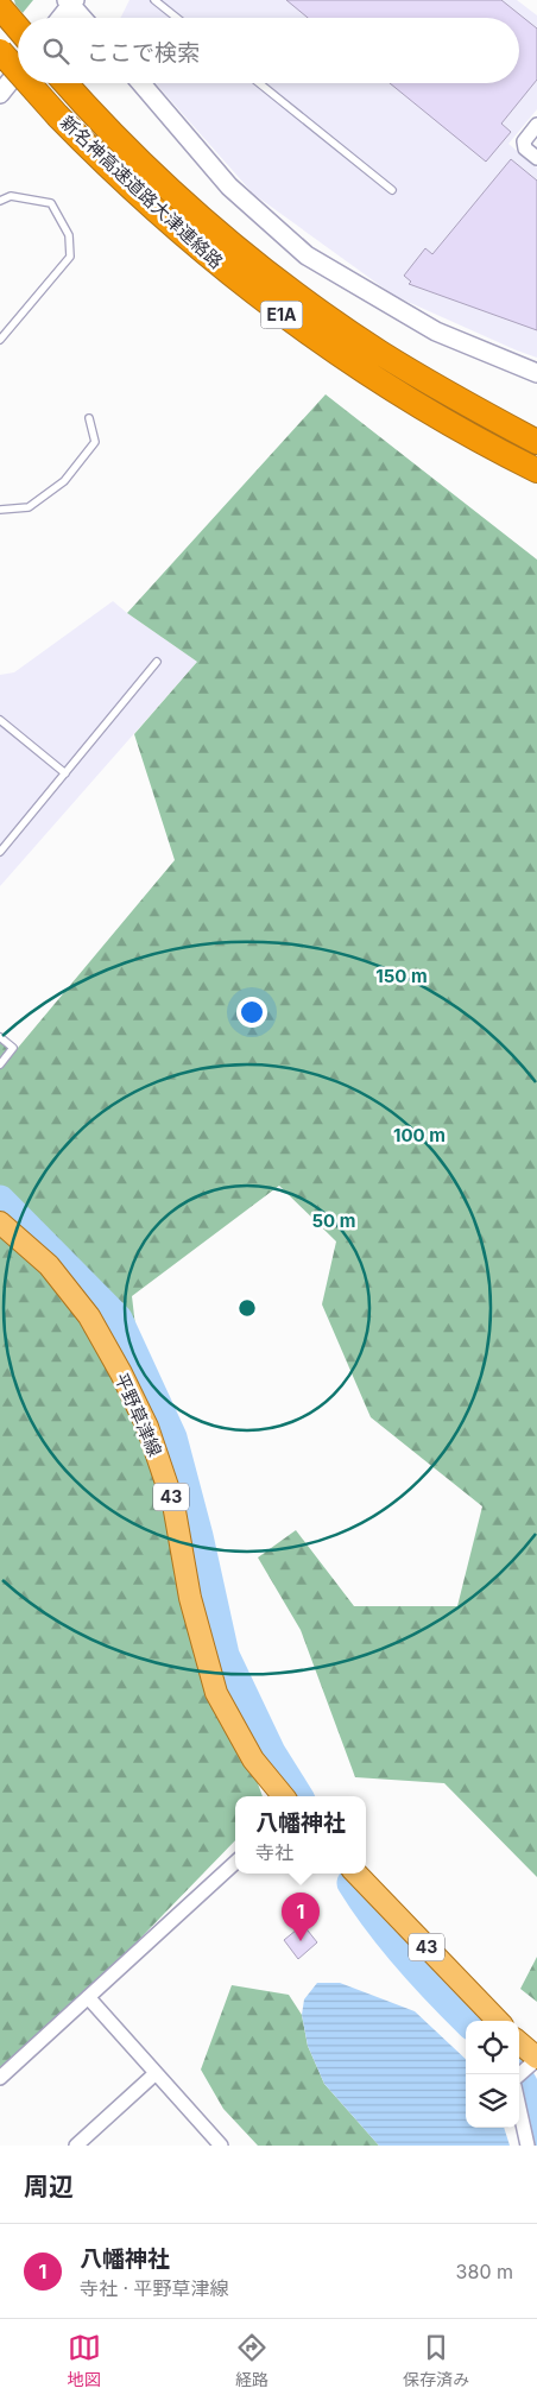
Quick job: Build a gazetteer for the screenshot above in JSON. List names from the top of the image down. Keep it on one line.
{"streets":{"highway":["新名神高速道路大津連絡路","E1A"],"main road":["平野草津線","43"]},"page":{"search":"ここで検索","popup":["八幡神社","寺社"],"pins":"1","heading":"周辺","list":[{"mark":"1","name":"八幡神社","note":"寺社 · 平野草津線","value":"380 m"}],"nav":["地図","経路","保存済み"]},"rings":["150 m","100 m","50 m"]}
